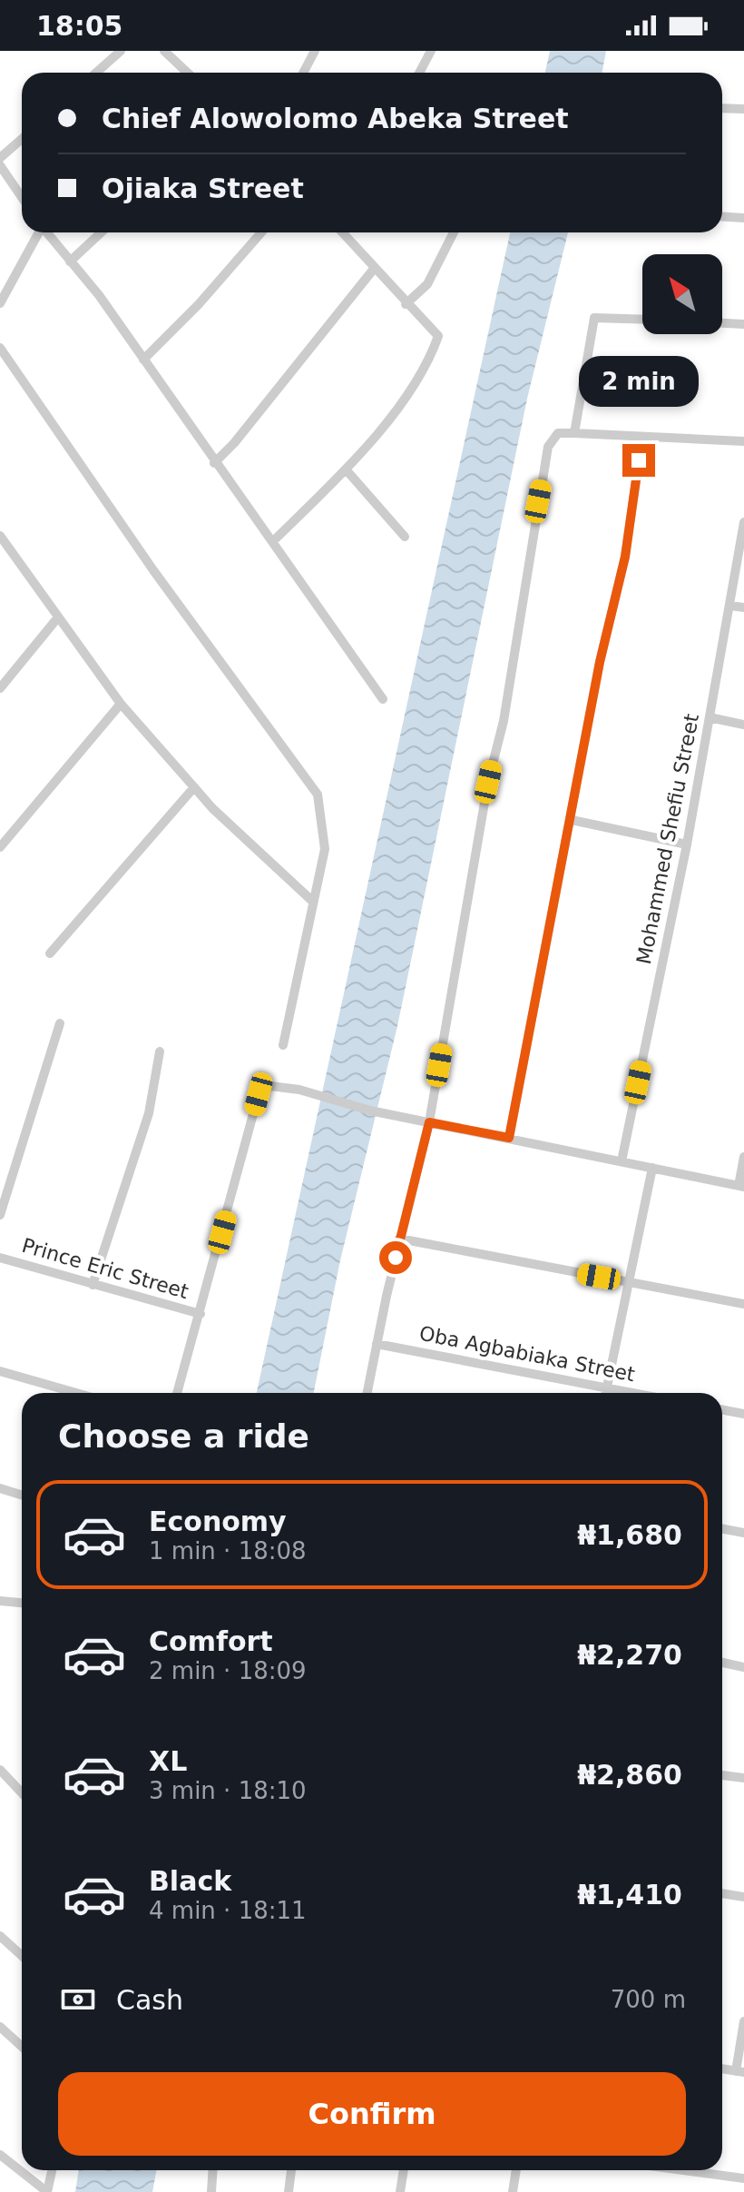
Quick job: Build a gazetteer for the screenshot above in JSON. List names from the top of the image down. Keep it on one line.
{"streets":{"street":["Mohammed Shefiu Street","Prince Eric Street","Oba Agbabiaka Street"]},"north":"top left","page":{"status":"18:05","banner":["Chief Alowolomo Abeka Street","Ojiaka Street"],"bubble":"2 min","heading":"Choose a ride","list":[{"name":"Economy","note":"1 min · 18:08","value":"₦1,680"},{"name":"Comfort","note":"2 min · 18:09","value":"₦2,270"},{"name":"XL","note":"3 min · 18:10","value":"₦2,860"},{"name":"Black","note":"4 min · 18:11","value":"₦1,410"}],"pay":["Cash","700 m"],"buttons":"Confirm"}}
